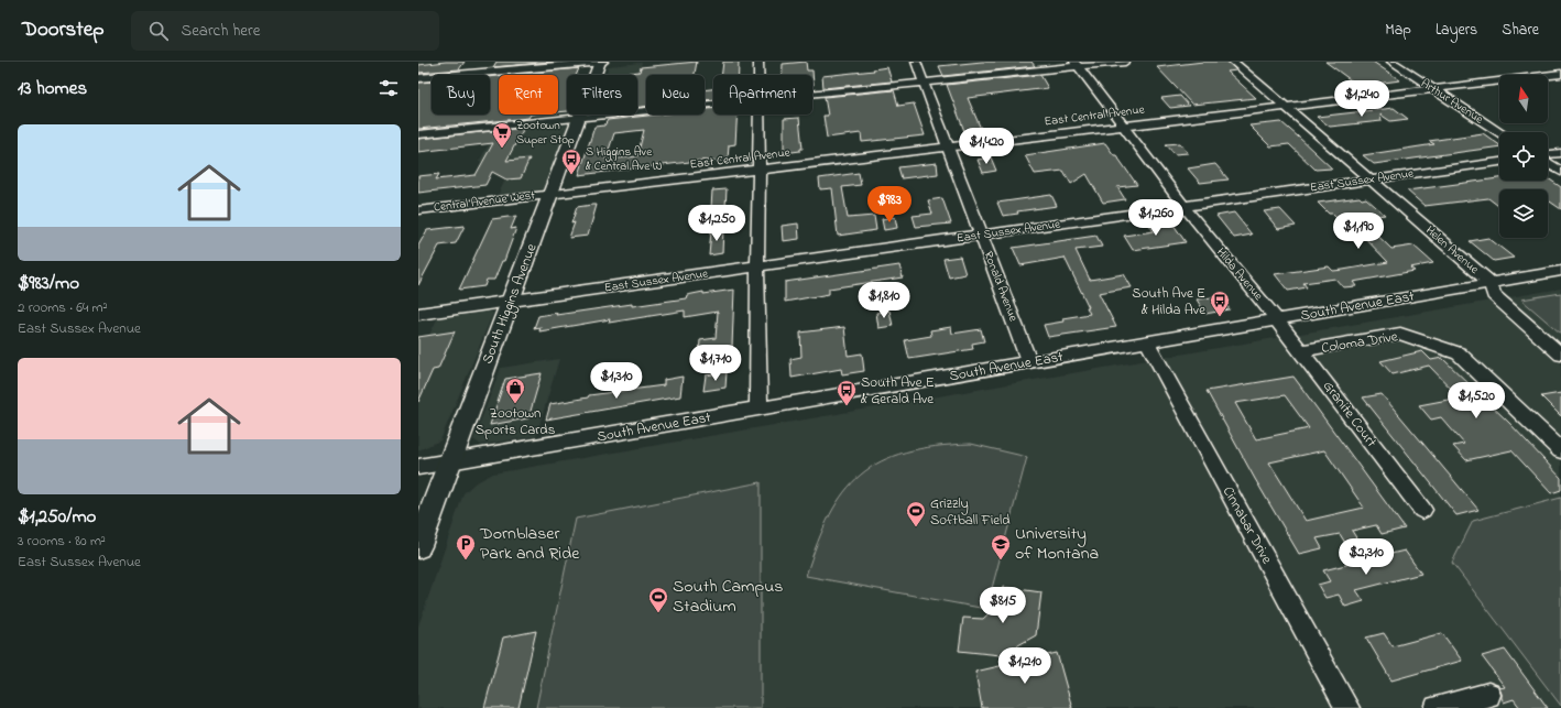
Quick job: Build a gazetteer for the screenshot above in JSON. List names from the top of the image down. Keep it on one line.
{"streets":{"main road":["South Higgins Avenue"],"street":["Arthur Avenue","East Central Avenue","East Sussex Avenue","Central Avenue West","Helen Avenue","Hilda Avenue","Ronald Avenue","South Avenue East","Coloma Drive","Granite Court","Cinnabar Drive"]},"crossings":[["Arthur Avenue","East Central Avenue"],["East Central Avenue","Central Avenue West"],["East Central Avenue","Helen Avenue"],["East Central Avenue","Hilda Avenue"],["East Central Avenue","Ronald Avenue"],["East Central Avenue","South Higgins Avenue"],["East Sussex Avenue","Helen Avenue"],["East Sussex Avenue","Hilda Avenue"],["East Sussex Avenue","Ronald Avenue"],["East Sussex Avenue","South Higgins Avenue"],["Central Avenue West","South Higgins Avenue"],["Helen Avenue","South Avenue East"],["Hilda Avenue","South Avenue East"],["Hilda Avenue","Granite Court"],["Ronald Avenue","South Avenue East"],["South Higgins Avenue","South Avenue East"],["South Avenue East","Granite Court"],["South Avenue East","Cinnabar Drive"],["Coloma Drive","Granite Court"]],"places":{"supermarket":["Zootown Super Stop"],"bus stop":["S Higgins Ave & Central Ave W","South Ave E & Hilda Ave","South Ave E & Gerald Ave"],"shop":["Zootown Sports Cards"],"sports":["Grizzly Softball Field","South Campus Stadium"],"parking":["Dornblaser Park and Ride"],"school or university":["University of Montana"]},"north":"top","page":{"header":"Doorstep","search":"Search here","nav":["Map","Layers","Share"],"heading":"13 homes","chip":["Buy","Rent","Filters","New","Apartment"],"price":["$1,240","$1,420","$983","$1,260","$1,250","$1,190","$1,810","$1,710","$1,310","$1,520","$2,310","$815","$1,210"],"list":[{"name":"$983/mo","note":"2 rooms · 64 m² · East Sussex Avenue"},{"name":"$1,250/mo","note":"3 rooms · 80 m² · East Sussex Avenue"}]}}
